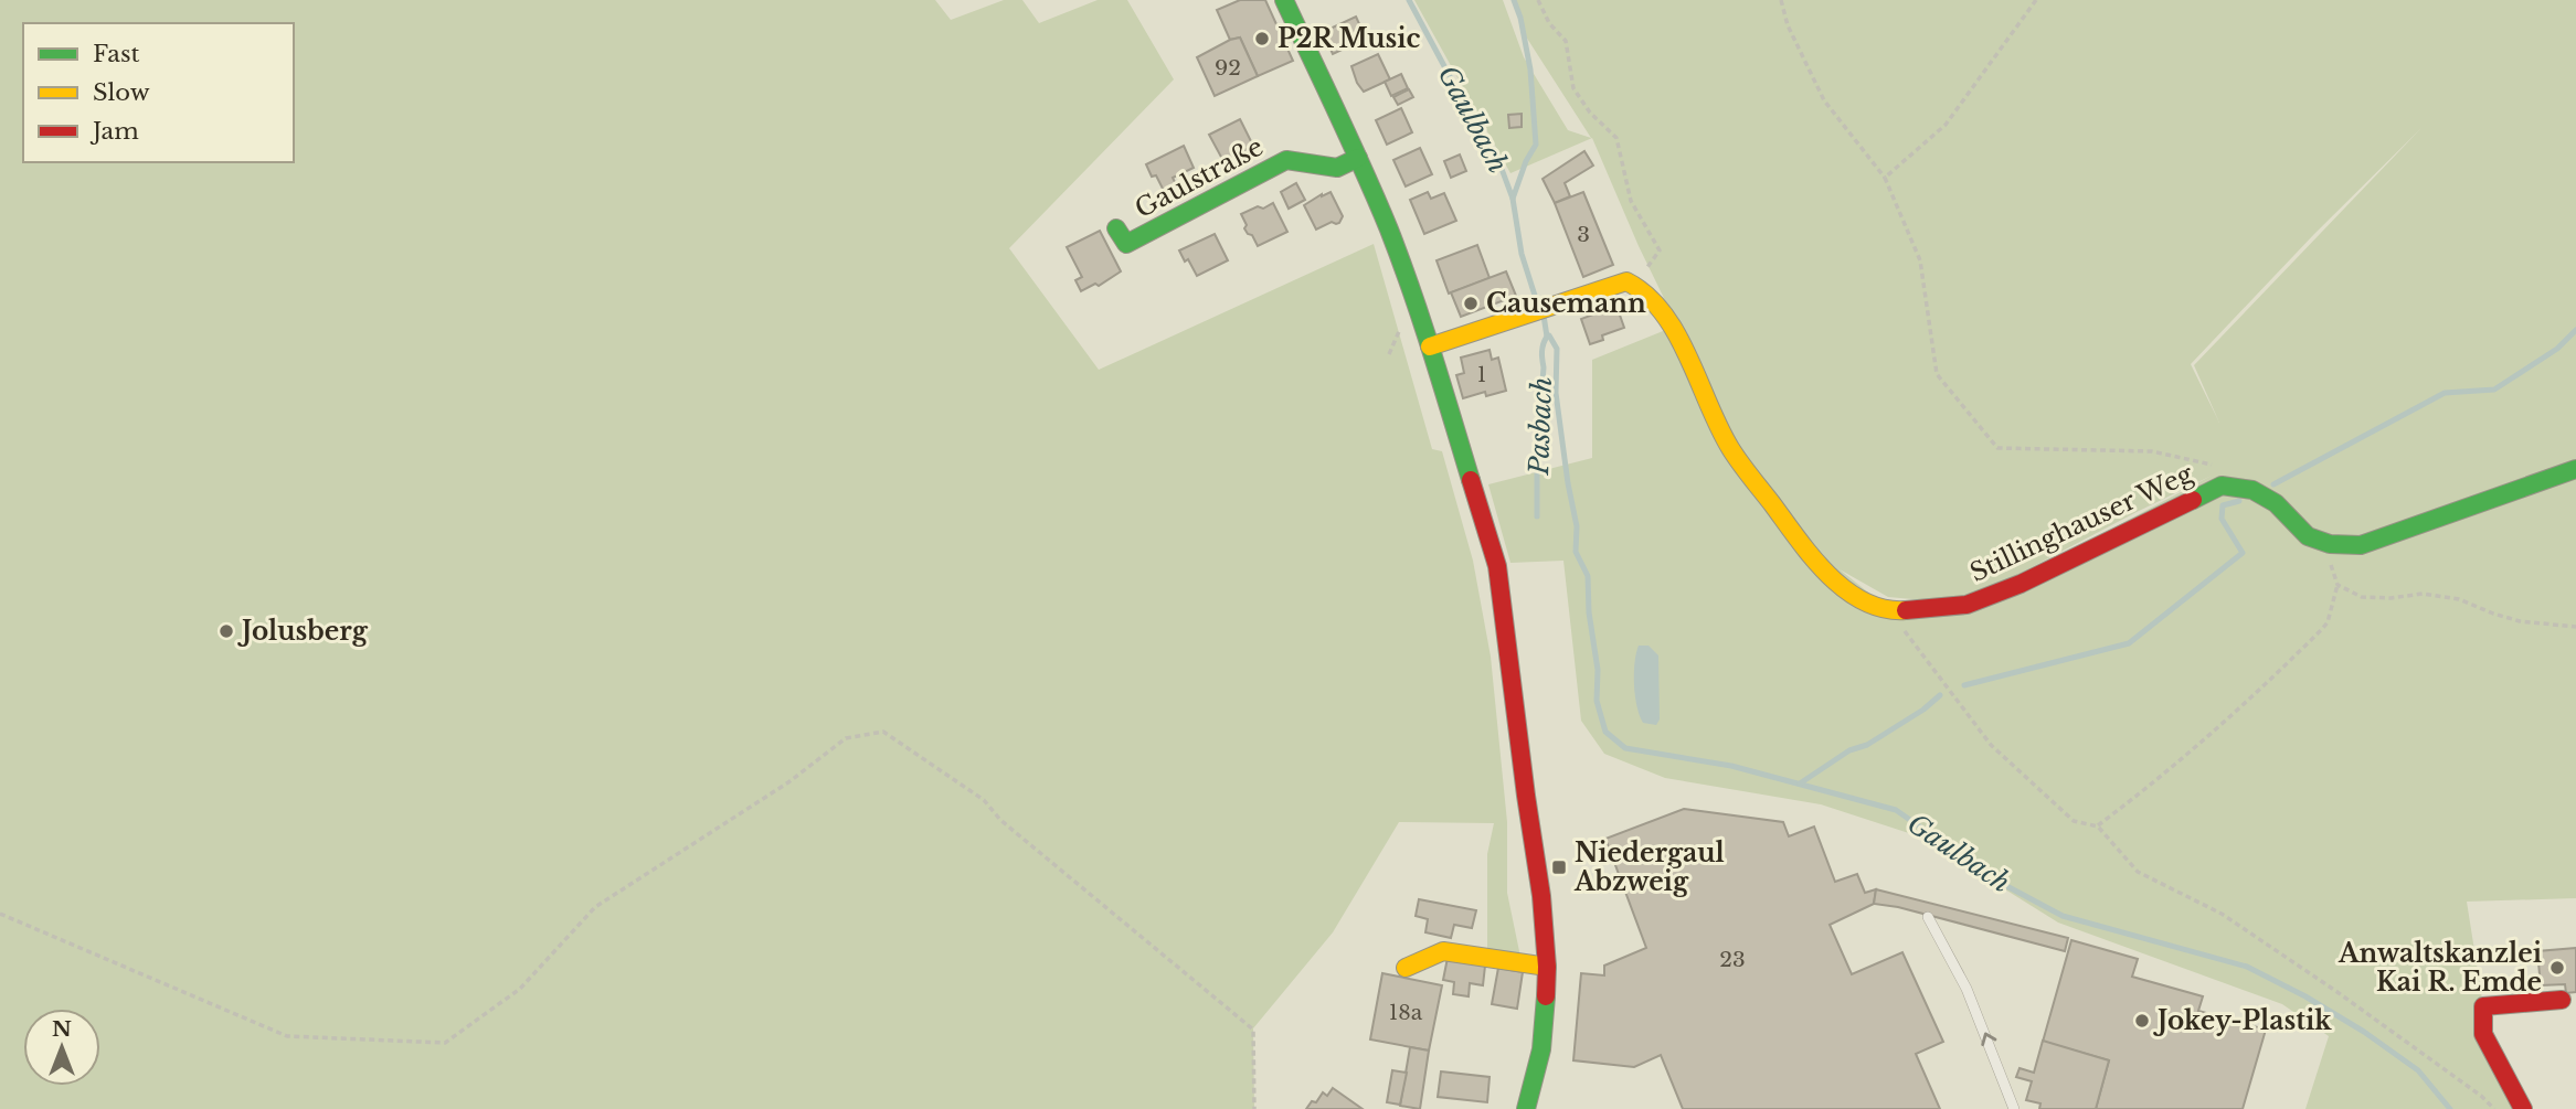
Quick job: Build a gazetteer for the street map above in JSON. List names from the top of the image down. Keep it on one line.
{"streets":{"street":["Gaulstraße","Stillinghauser Weg"]},"water":["Gaulbach","Pasbach"],"places":{"other":["P2R Music","Causemann","Jolusberg","Anwaltskanzlei Kai R. Emde","Jokey-Plastik"],"transit":["Niedergaul Abzweig"]},"house_numbers":["92","3","1","23","18a"],"legend":["Fast","Slow","Jam"],"north":"top"}
